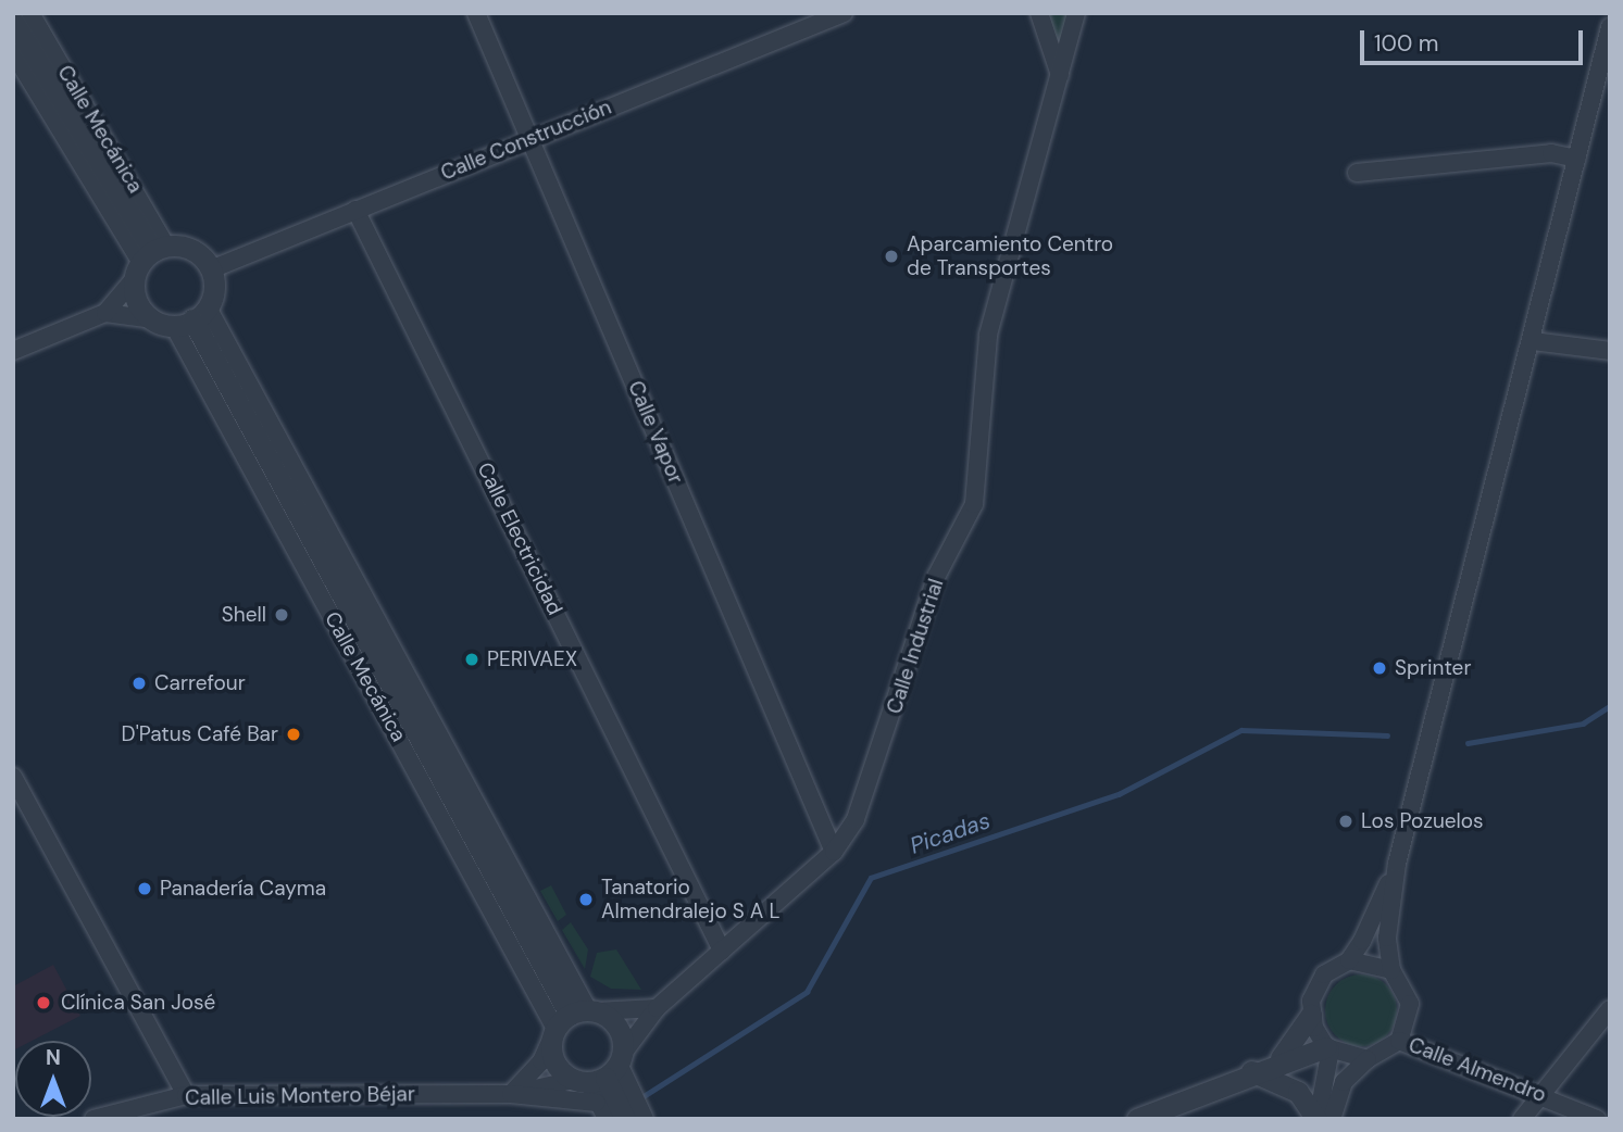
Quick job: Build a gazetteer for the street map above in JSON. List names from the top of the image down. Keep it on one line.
{"streets":{"street":["Calle Mecánica","Calle Construcción","Calle Vapor","Calle Electricidad","Calle Industrial","Calle Almendro","Calle Luis Montero Béjar"]},"crossings":[["Calle Construcción","Calle Vapor"],["Calle Construcción","Calle Electricidad"],["Calle Vapor","Calle Industrial"],["Calle Electricidad","Calle Industrial"],["Calle Industrial","Calle Luis Montero Béjar"]],"water":["Picadas"],"places":["Aparcamiento Centro de Transportes","Shell","PERIVAEX","Sprinter","Carrefour","D'Patus Café Bar","Los Pozuelos","Panadería Cayma","Tanatorio Almendralejo S A L","Clínica San José"],"scale_bar":"100 m","north":"top"}
